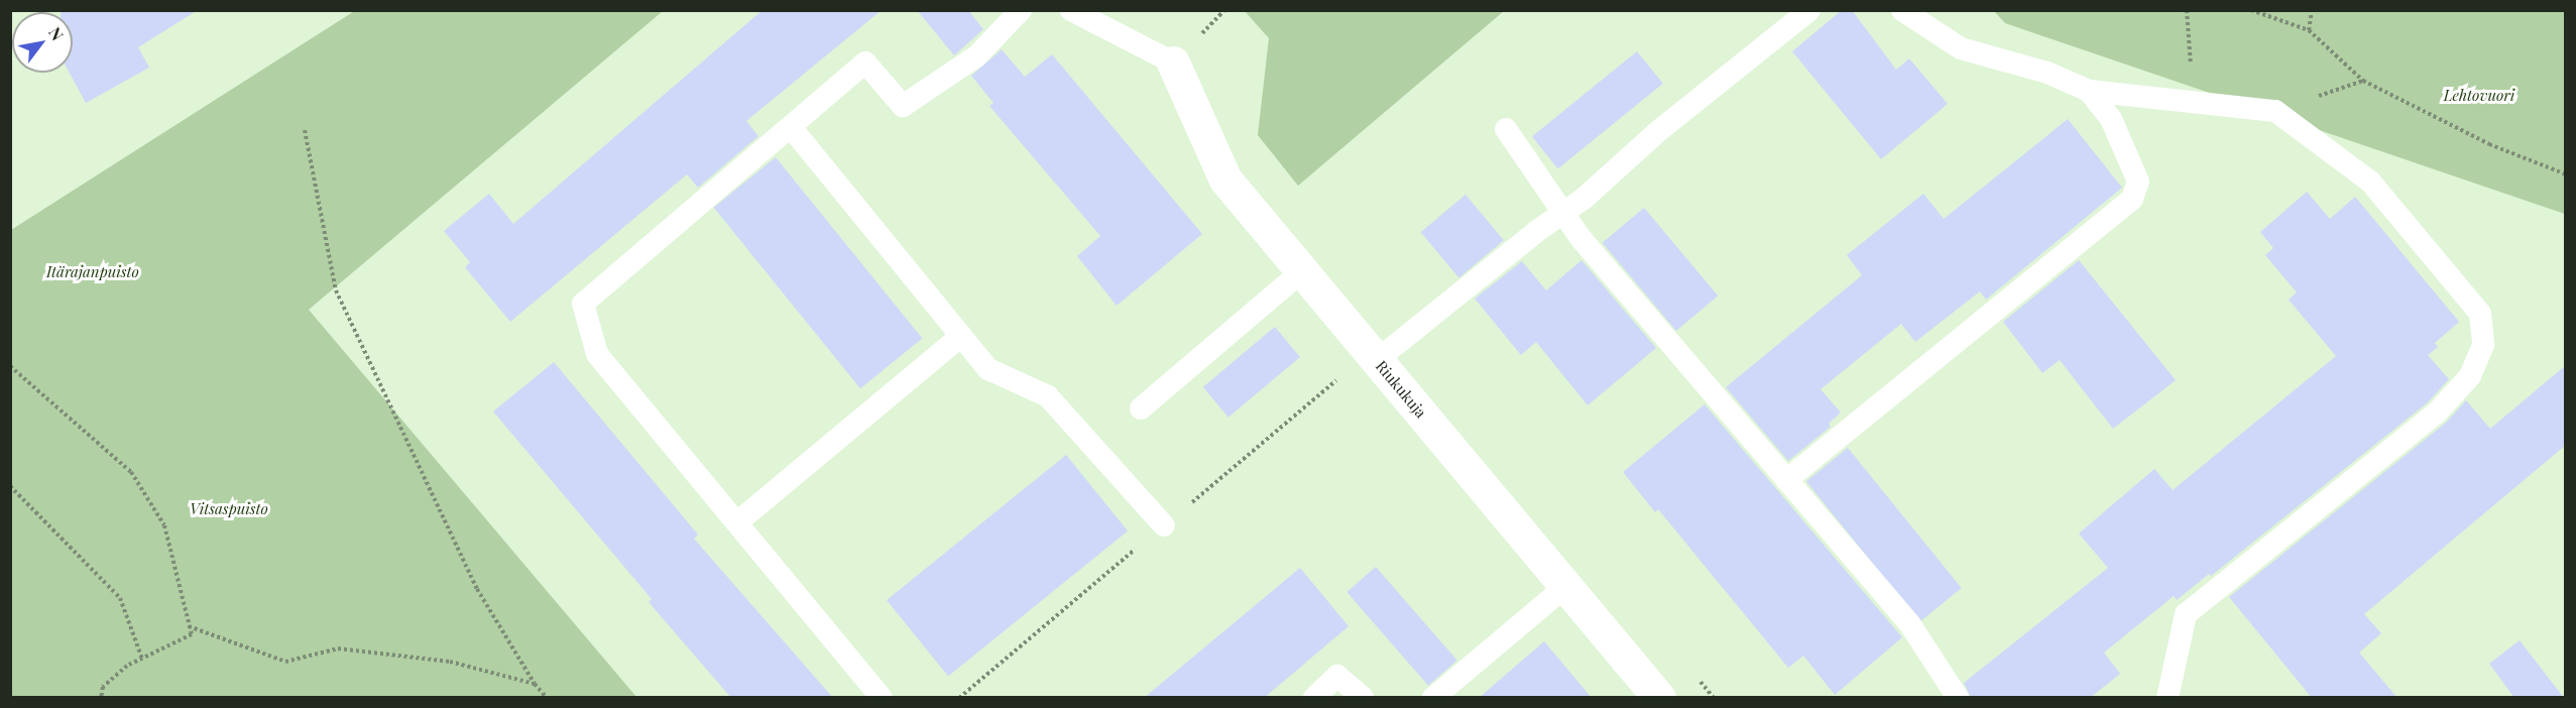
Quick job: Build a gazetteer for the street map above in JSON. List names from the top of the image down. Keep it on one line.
{"streets":{"street":["Riukukuja"]},"parks":["Lehtovuori","Itärajanpuisto","Vitsaspuisto"],"north":"top right"}
